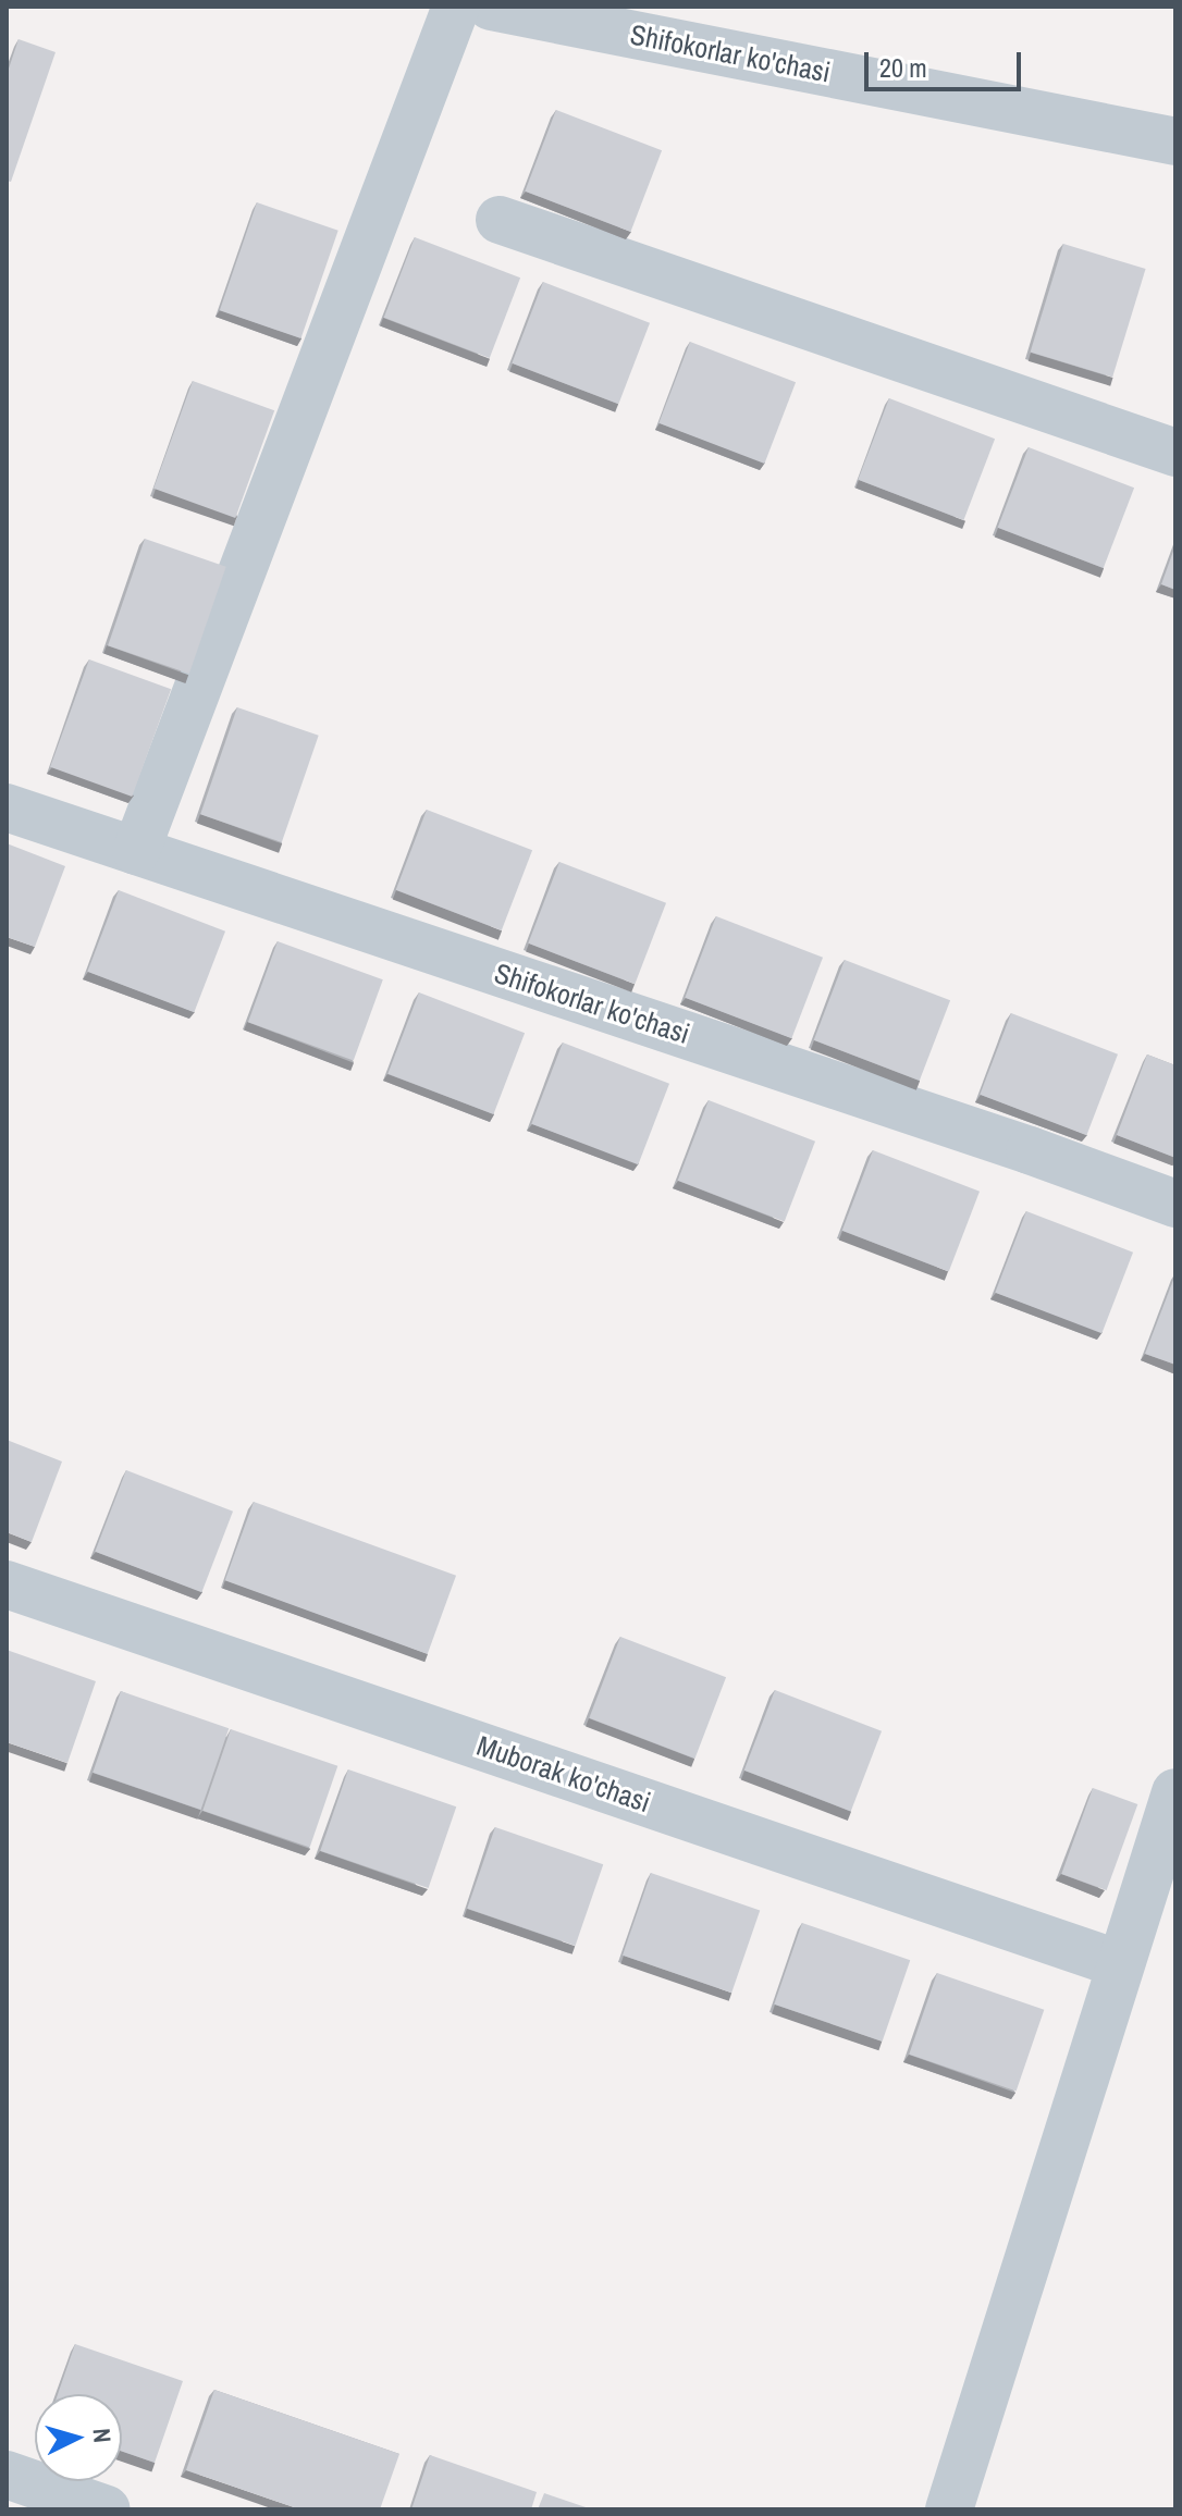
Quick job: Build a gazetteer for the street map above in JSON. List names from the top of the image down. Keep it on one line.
{"streets":{"street":["Shifokorlar ko'chasi","Muborak ko'chasi"]},"scale_bar":"20 m","north":"right"}
